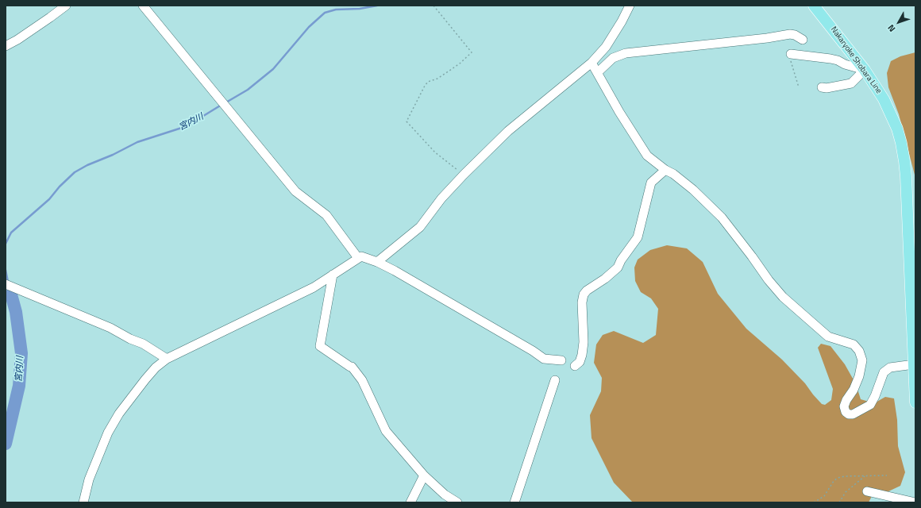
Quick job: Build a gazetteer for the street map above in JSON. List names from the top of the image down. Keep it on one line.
{"streets":{"main road":["Nakaryoke Shobara Line"]},"water":["宮内川"],"north":"bottom left"}
